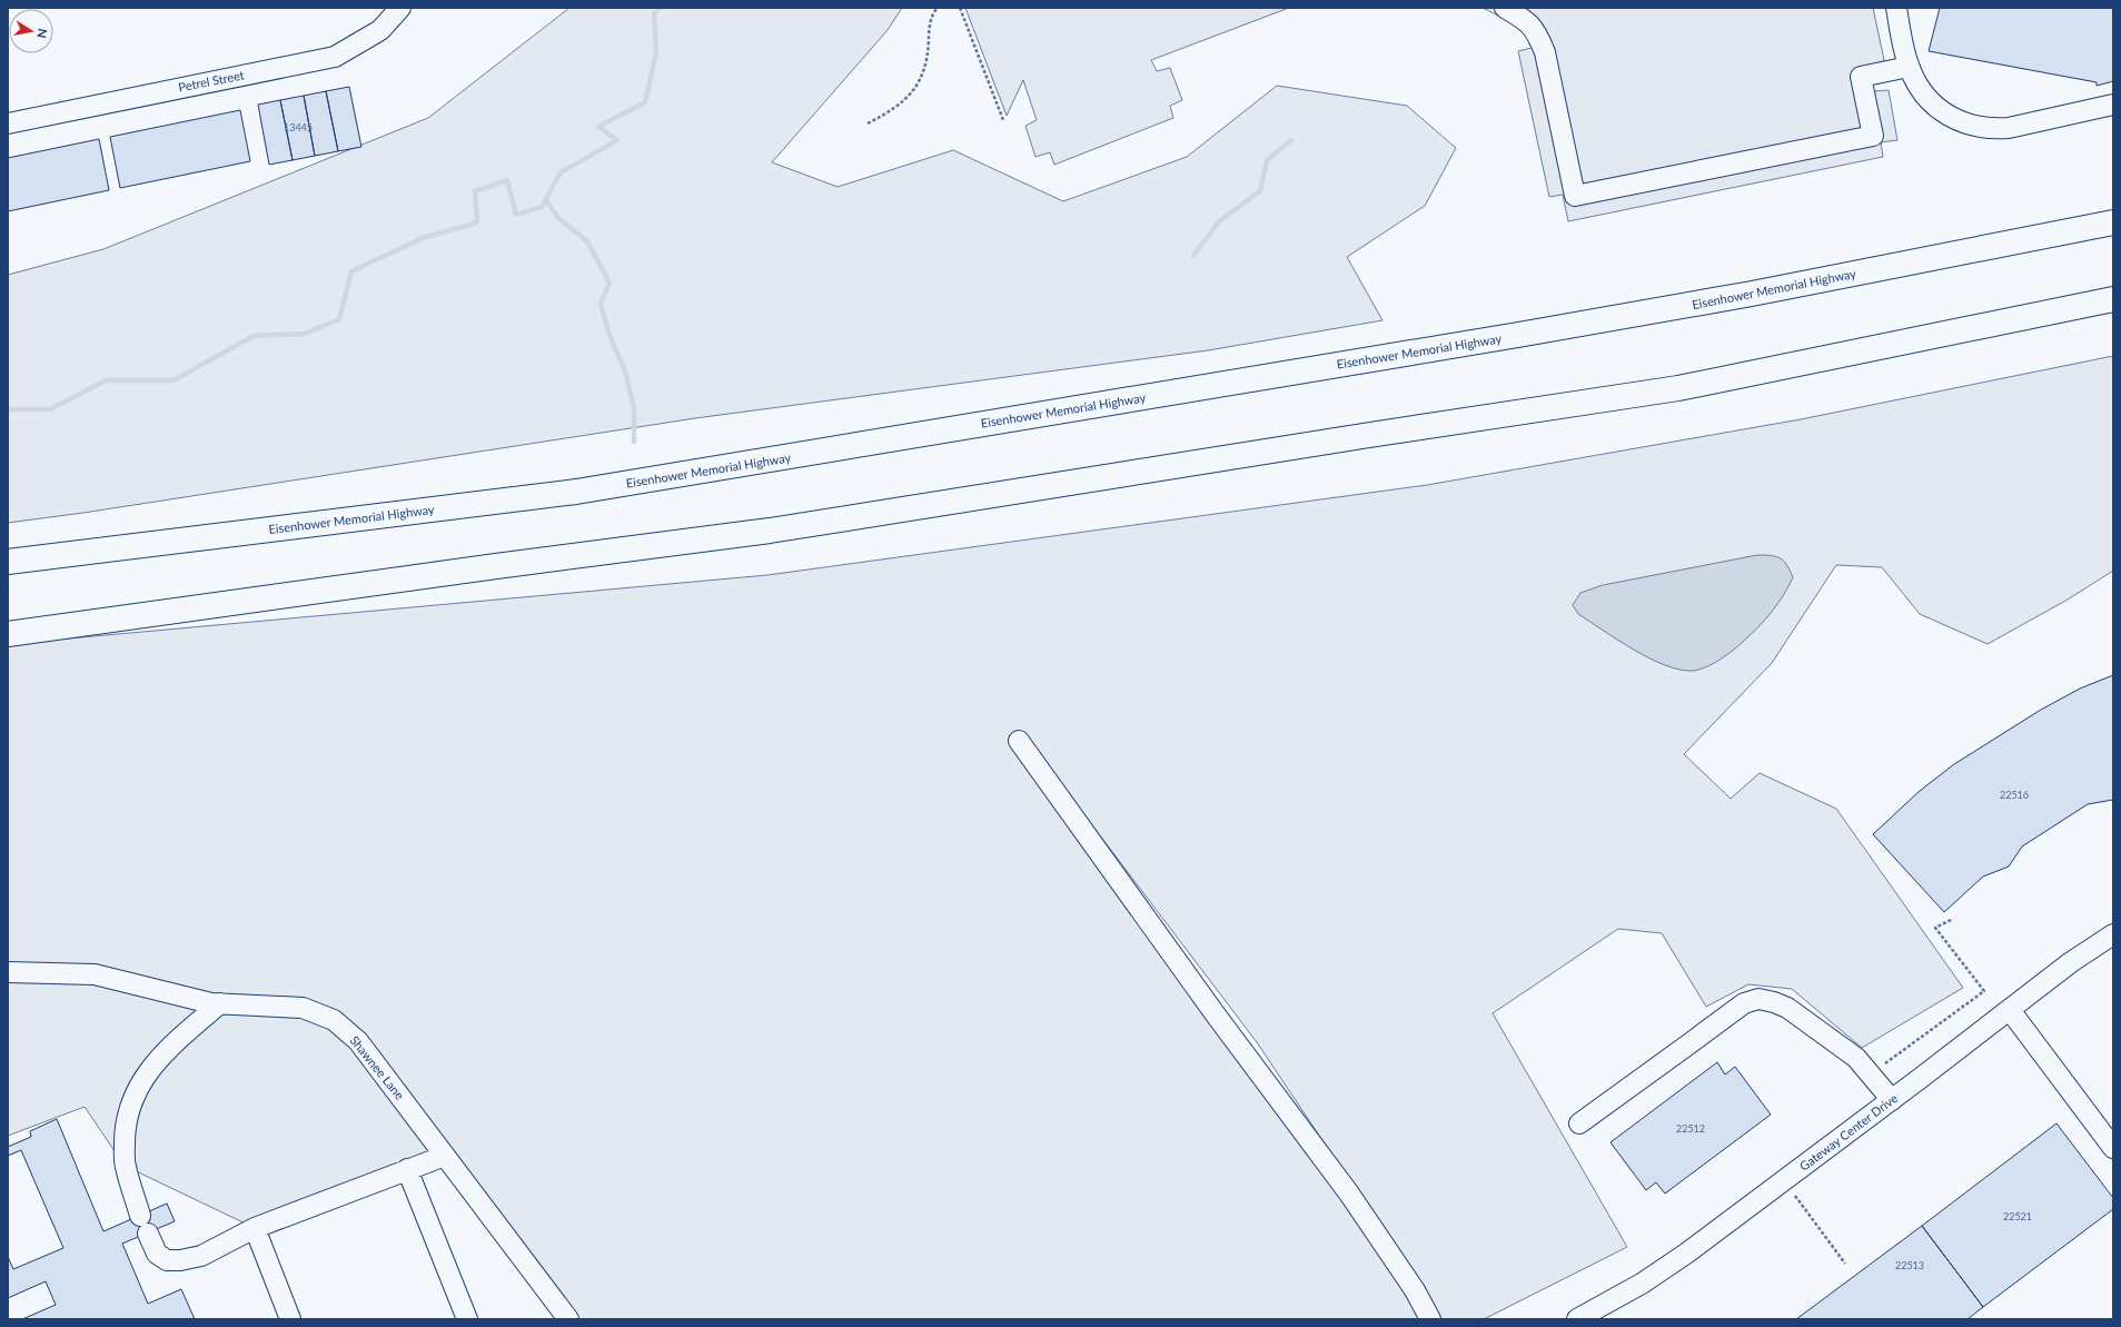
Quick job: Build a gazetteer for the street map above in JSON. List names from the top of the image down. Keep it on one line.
{"streets":{"highway":["Eisenhower Memorial Highway"],"street":["Petrel Street","Shawnee Lane","Gateway Center Drive"]},"house_numbers":["13445","22516","22512","22521","22513"],"north":"right"}
